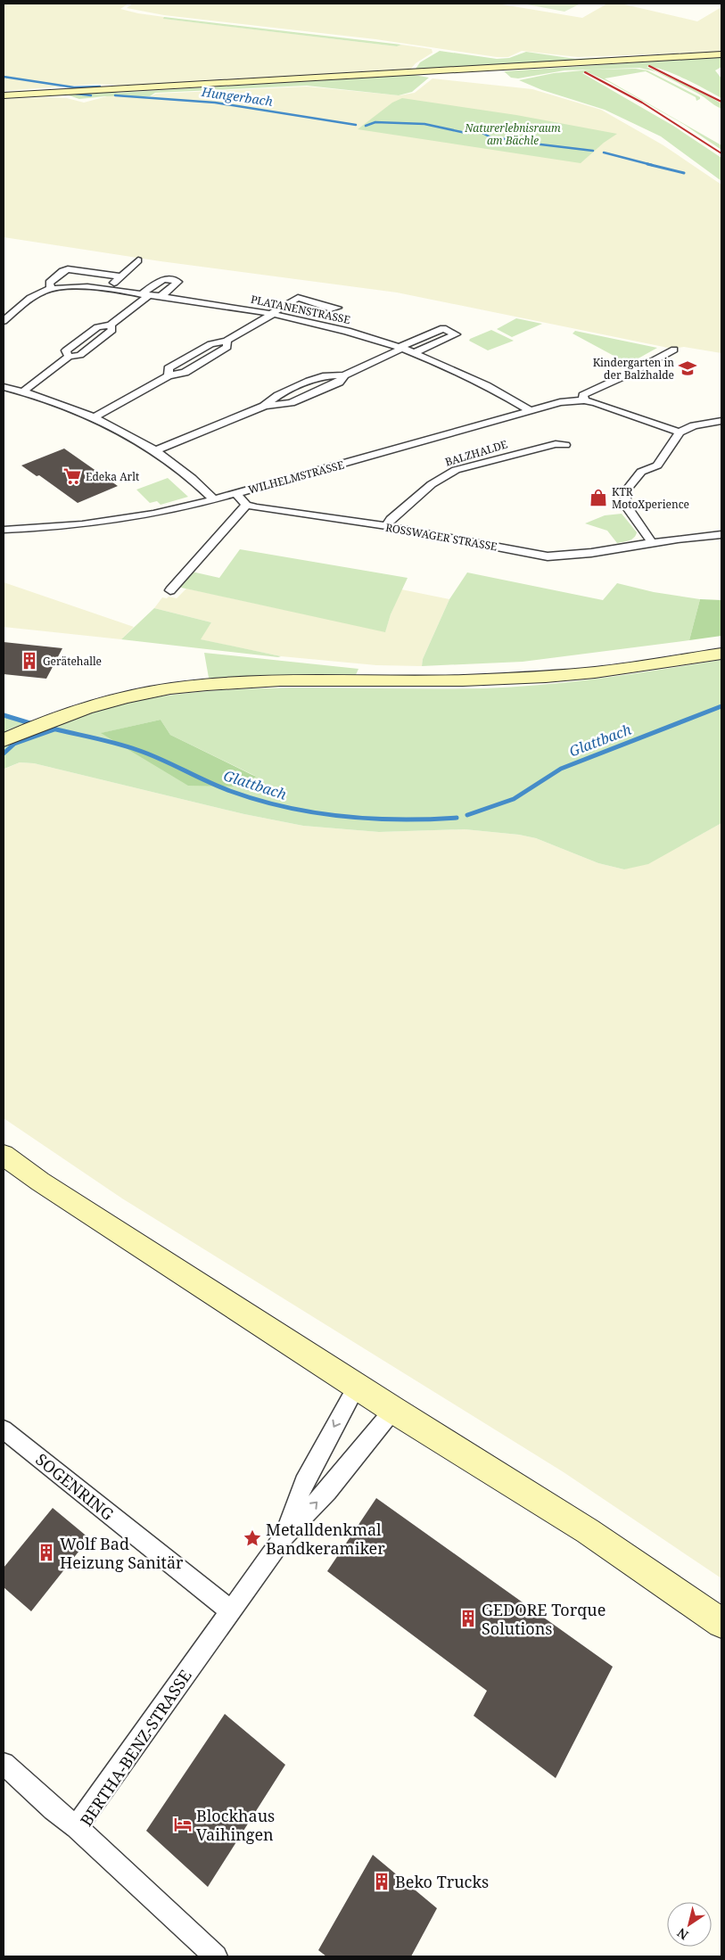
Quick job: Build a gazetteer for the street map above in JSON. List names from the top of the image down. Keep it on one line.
{"streets":{"street":["PLATANENSTRASSE","BALZHALDE","WILHELMSTRASSE","ROSSWAGER STRASSE","SOGENRING","BERTHA-BENZ-STRASSE"]},"crossings":[["PLATANENSTRASSE","WILHELMSTRASSE"],["BALZHALDE","ROSSWAGER STRASSE"],["SOGENRING","BERTHA-BENZ-STRASSE"]],"water":["Hungerbach","Glattbach"],"parks":["Naturerlebnisraum am Bächle"],"places":{"school or university":["Kindergarten in der Balzhalde"],"supermarket":["Edeka Arlt"],"shop":["KTR MotoXperience"],"building":["Gerätehalle","Wolf Bad Heizung Sanitär","GEDORE Torque Solutions","Beko Trucks"],"place":["Metalldenkmal Bandkeramiker"],"hotel":["Blockhaus Vaihingen"]},"north":"bottom left"}
